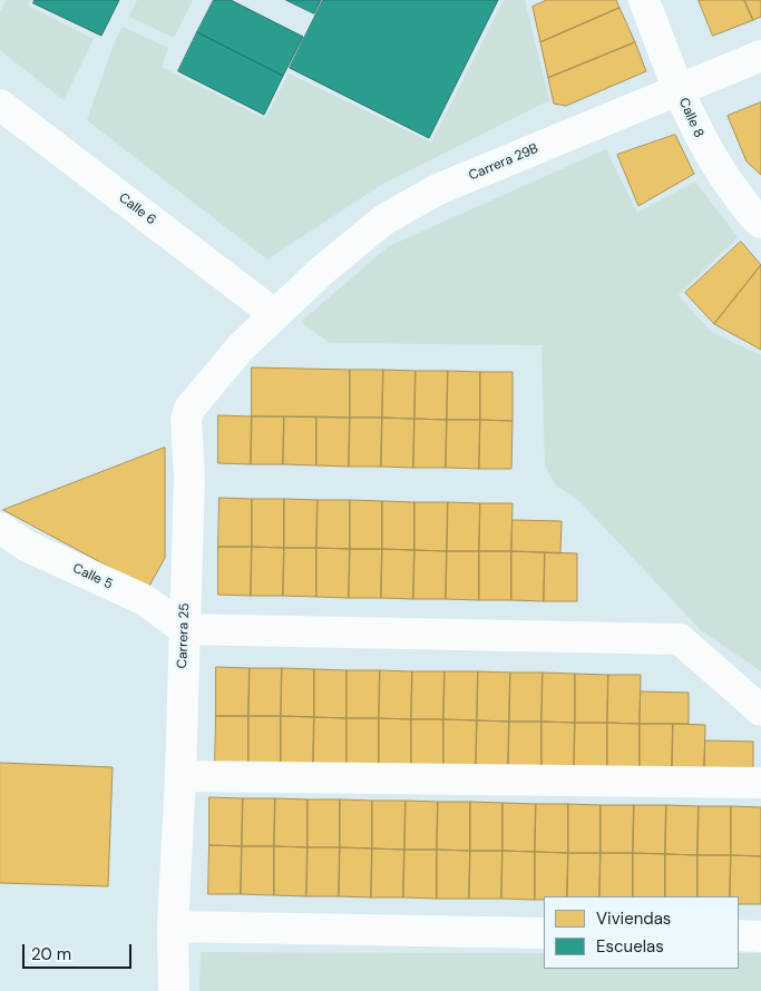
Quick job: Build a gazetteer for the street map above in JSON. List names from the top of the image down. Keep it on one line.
{"streets":{"street":["Calle 8","Carrera 29B","Calle 6","Calle 5","Carrera 25"]},"crossings":[["Calle 8","Carrera 29B"],["Carrera 29B","Calle 6"],["Carrera 29B","Carrera 25"],["Calle 6","Carrera 25"],["Calle 5","Carrera 25"]],"legend":["Viviendas","Escuelas"],"scale_bar":"20 m"}
